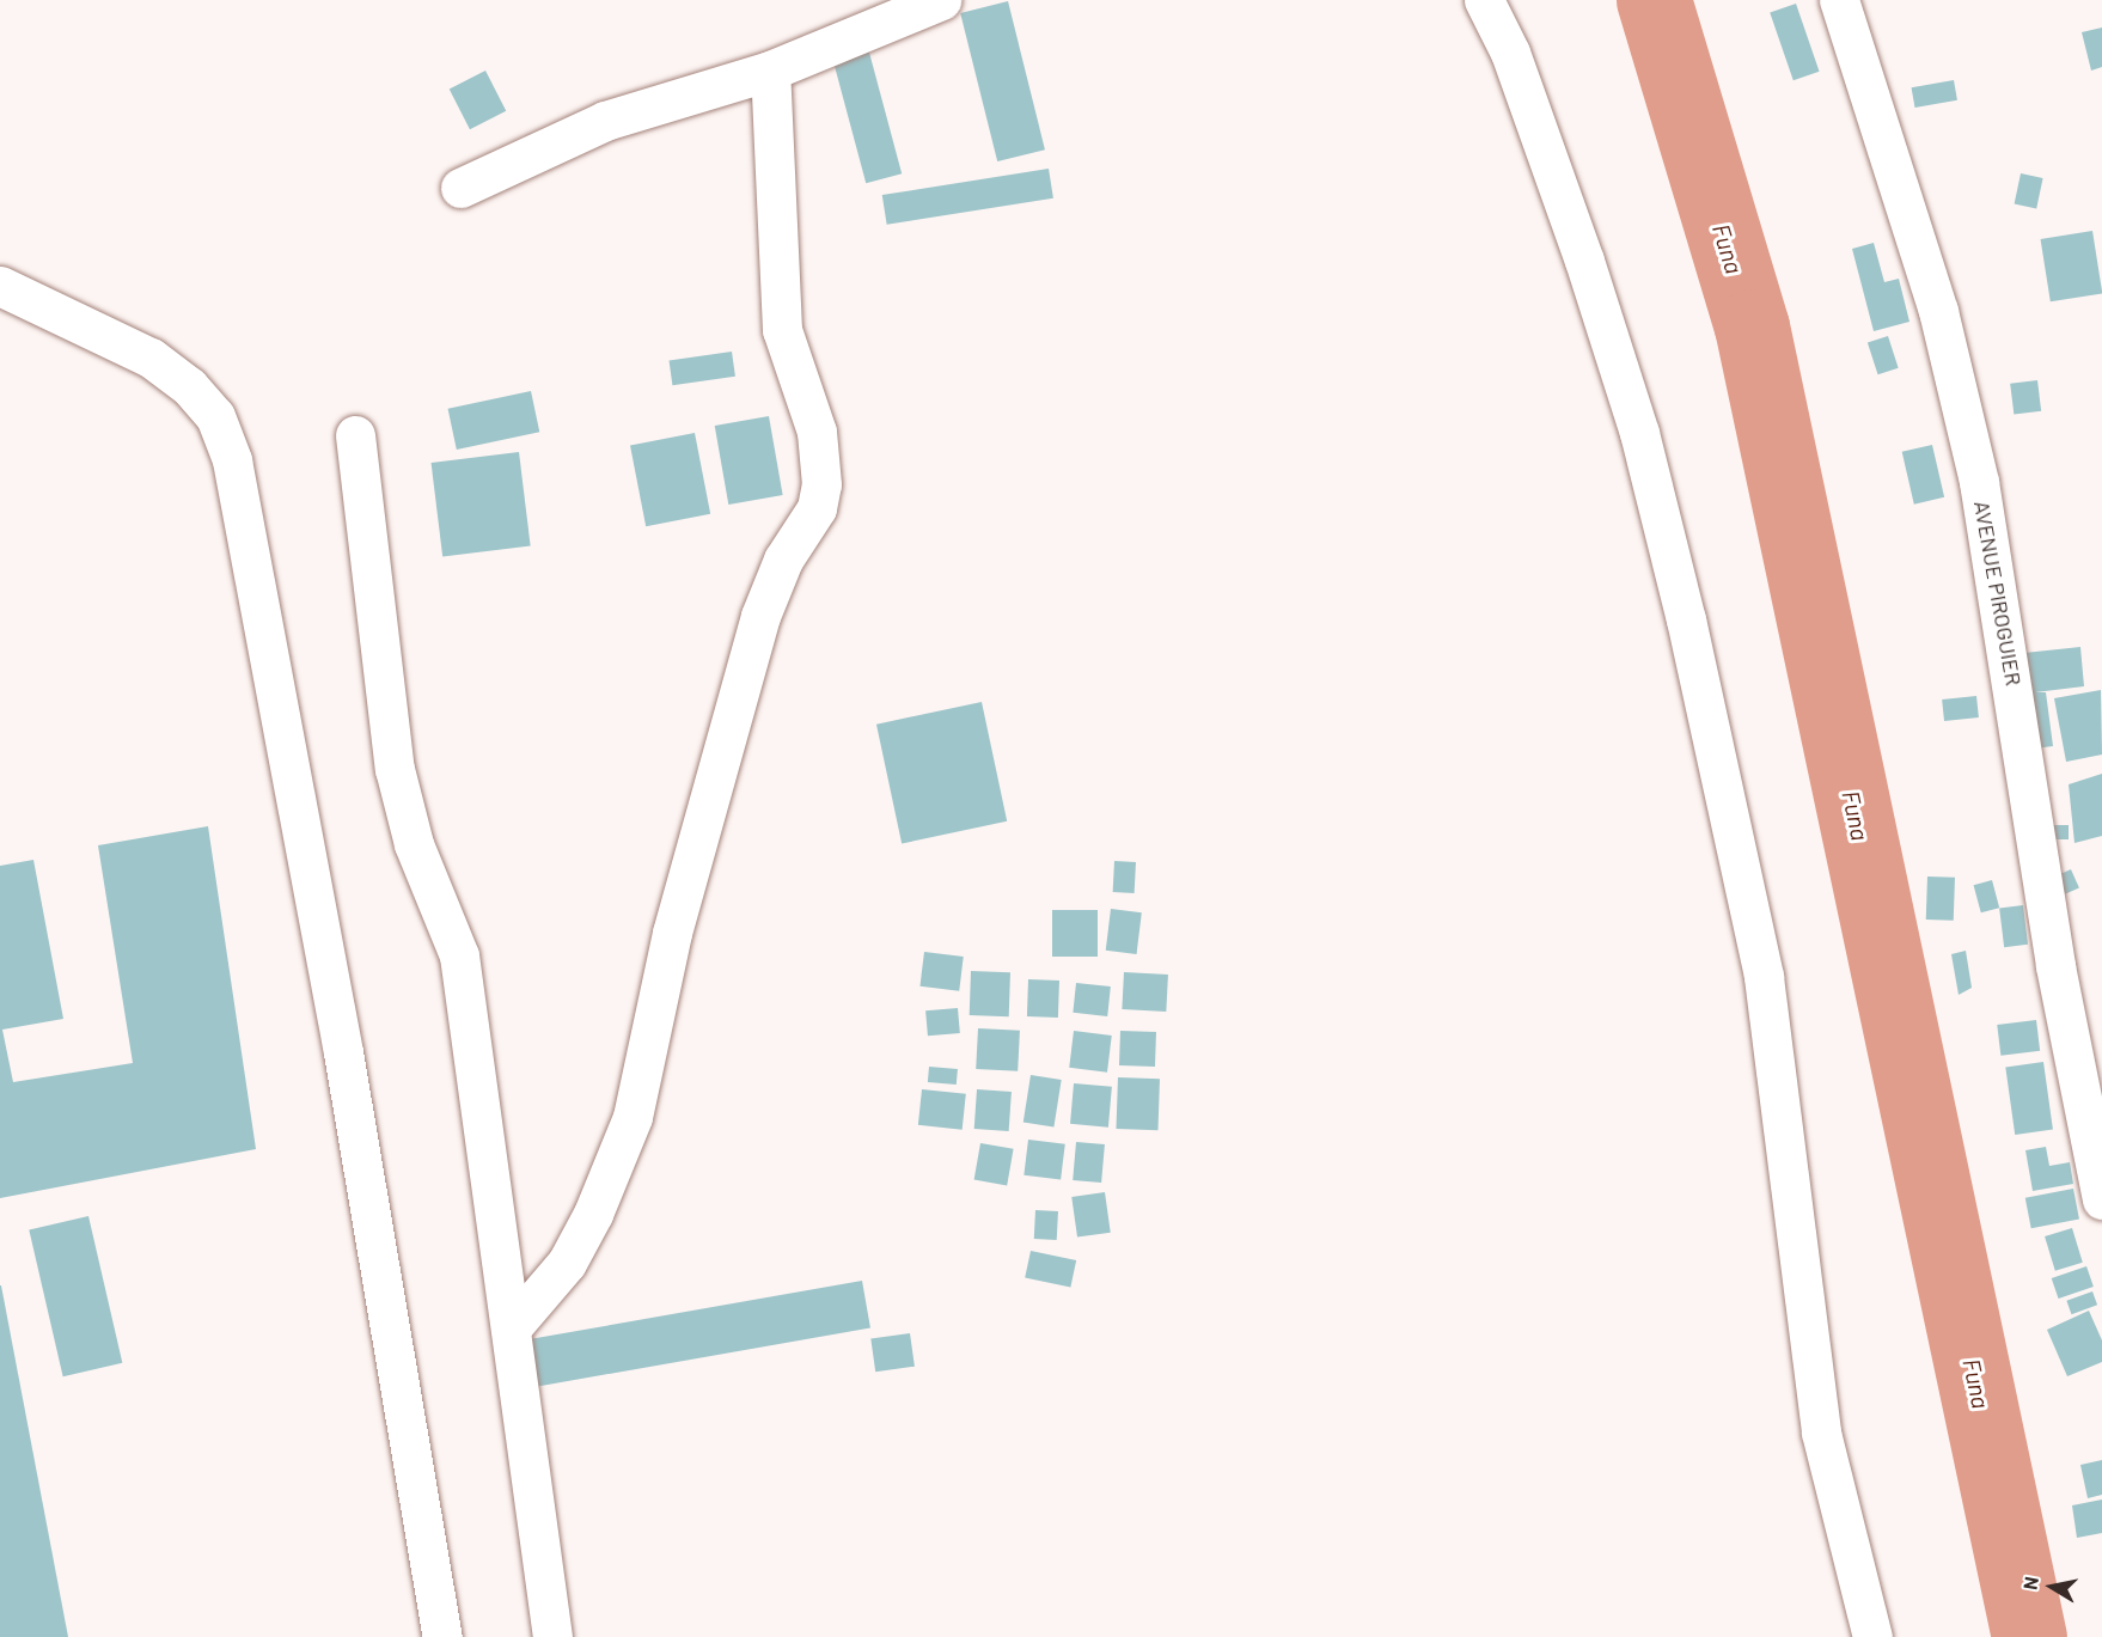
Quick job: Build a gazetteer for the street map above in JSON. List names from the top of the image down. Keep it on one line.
{"streets":{"street":["AVENUE PIROGUIER"]},"water":["Funa"],"north":"left"}
